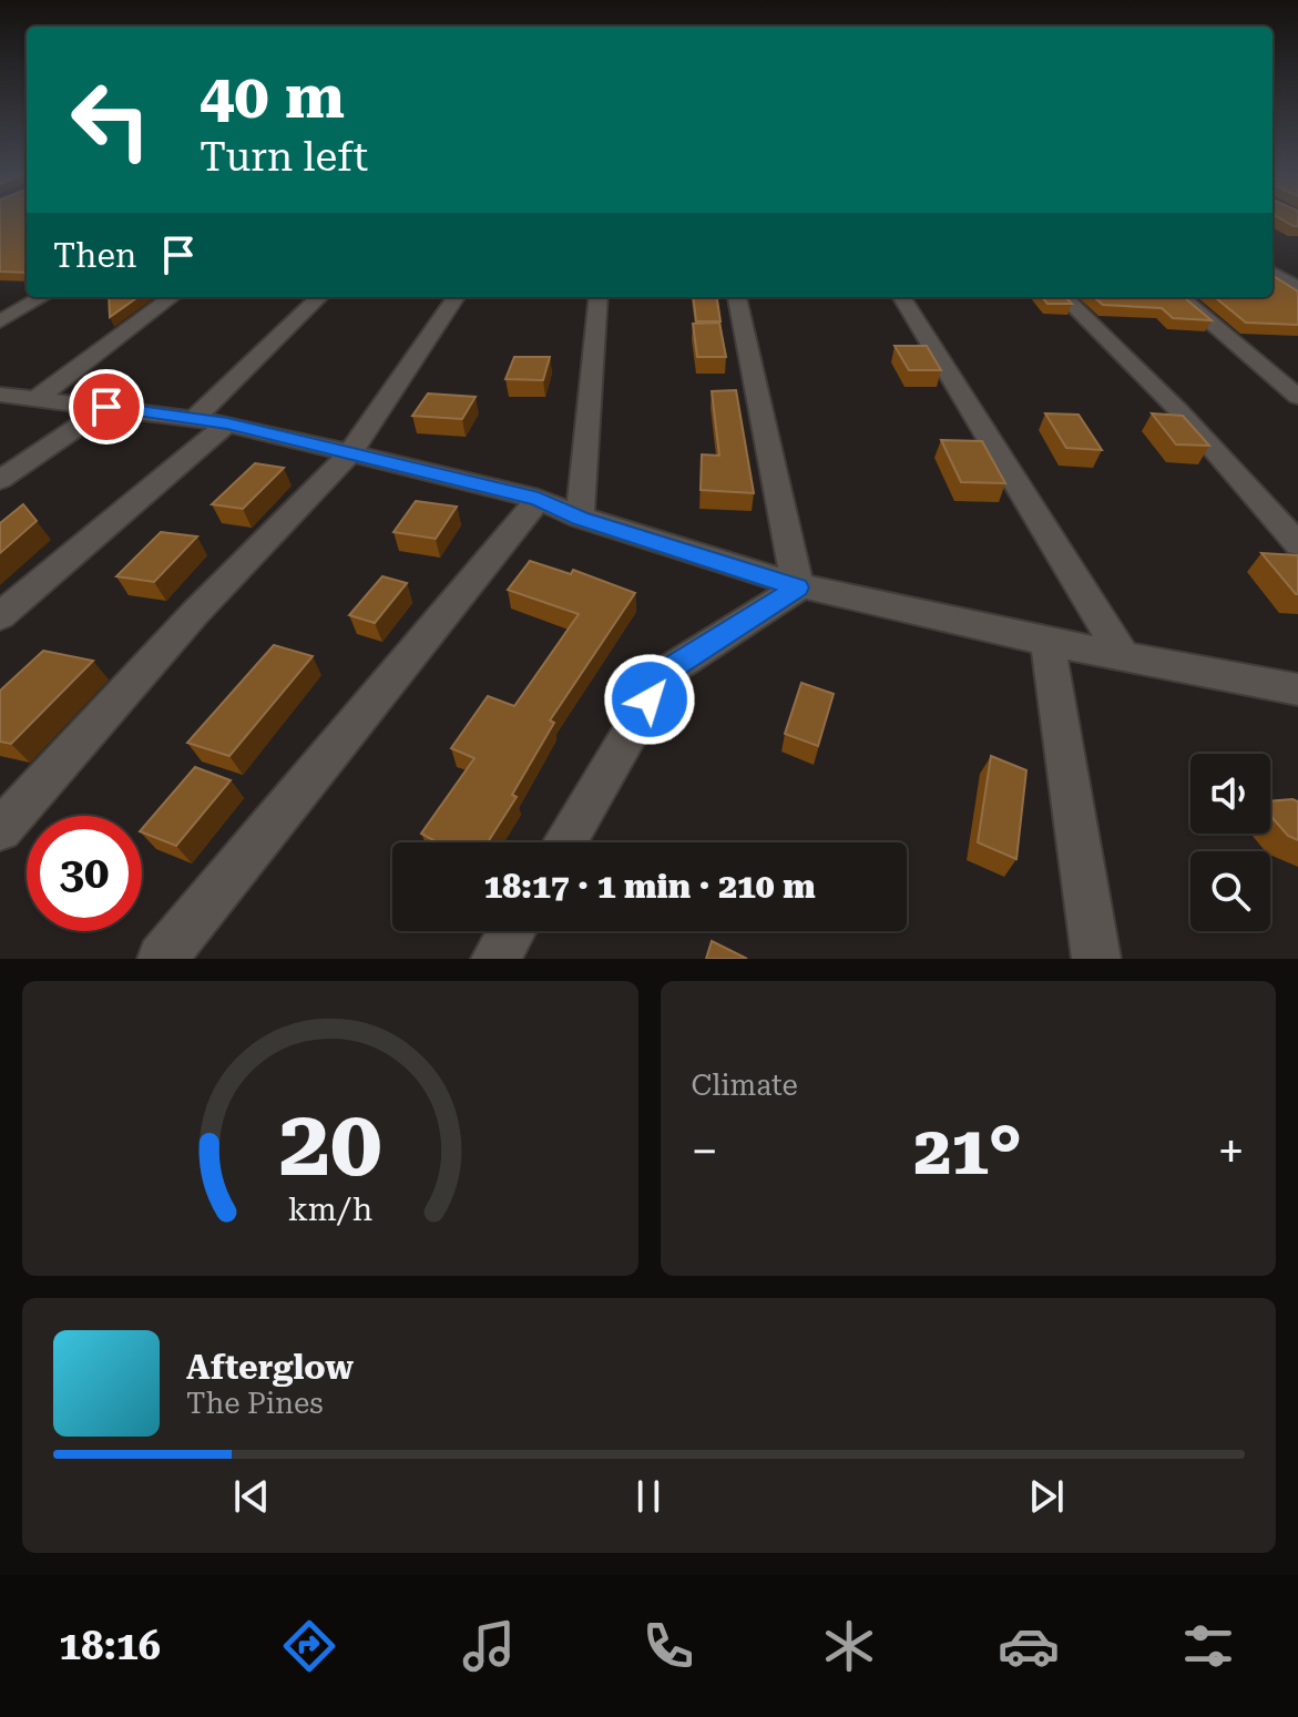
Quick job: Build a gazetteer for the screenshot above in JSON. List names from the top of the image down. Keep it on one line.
{"page":{"turn":["40 m","Turn left"],"then":"Then","limit":"30","trip":"18:17 · 1 min · 210 m","tile":"Climate","heat":["−","21°","+"],"song":["Afterglow","The Pines"],"tabs":"18:16","gauge":["20","km/h"]}}
